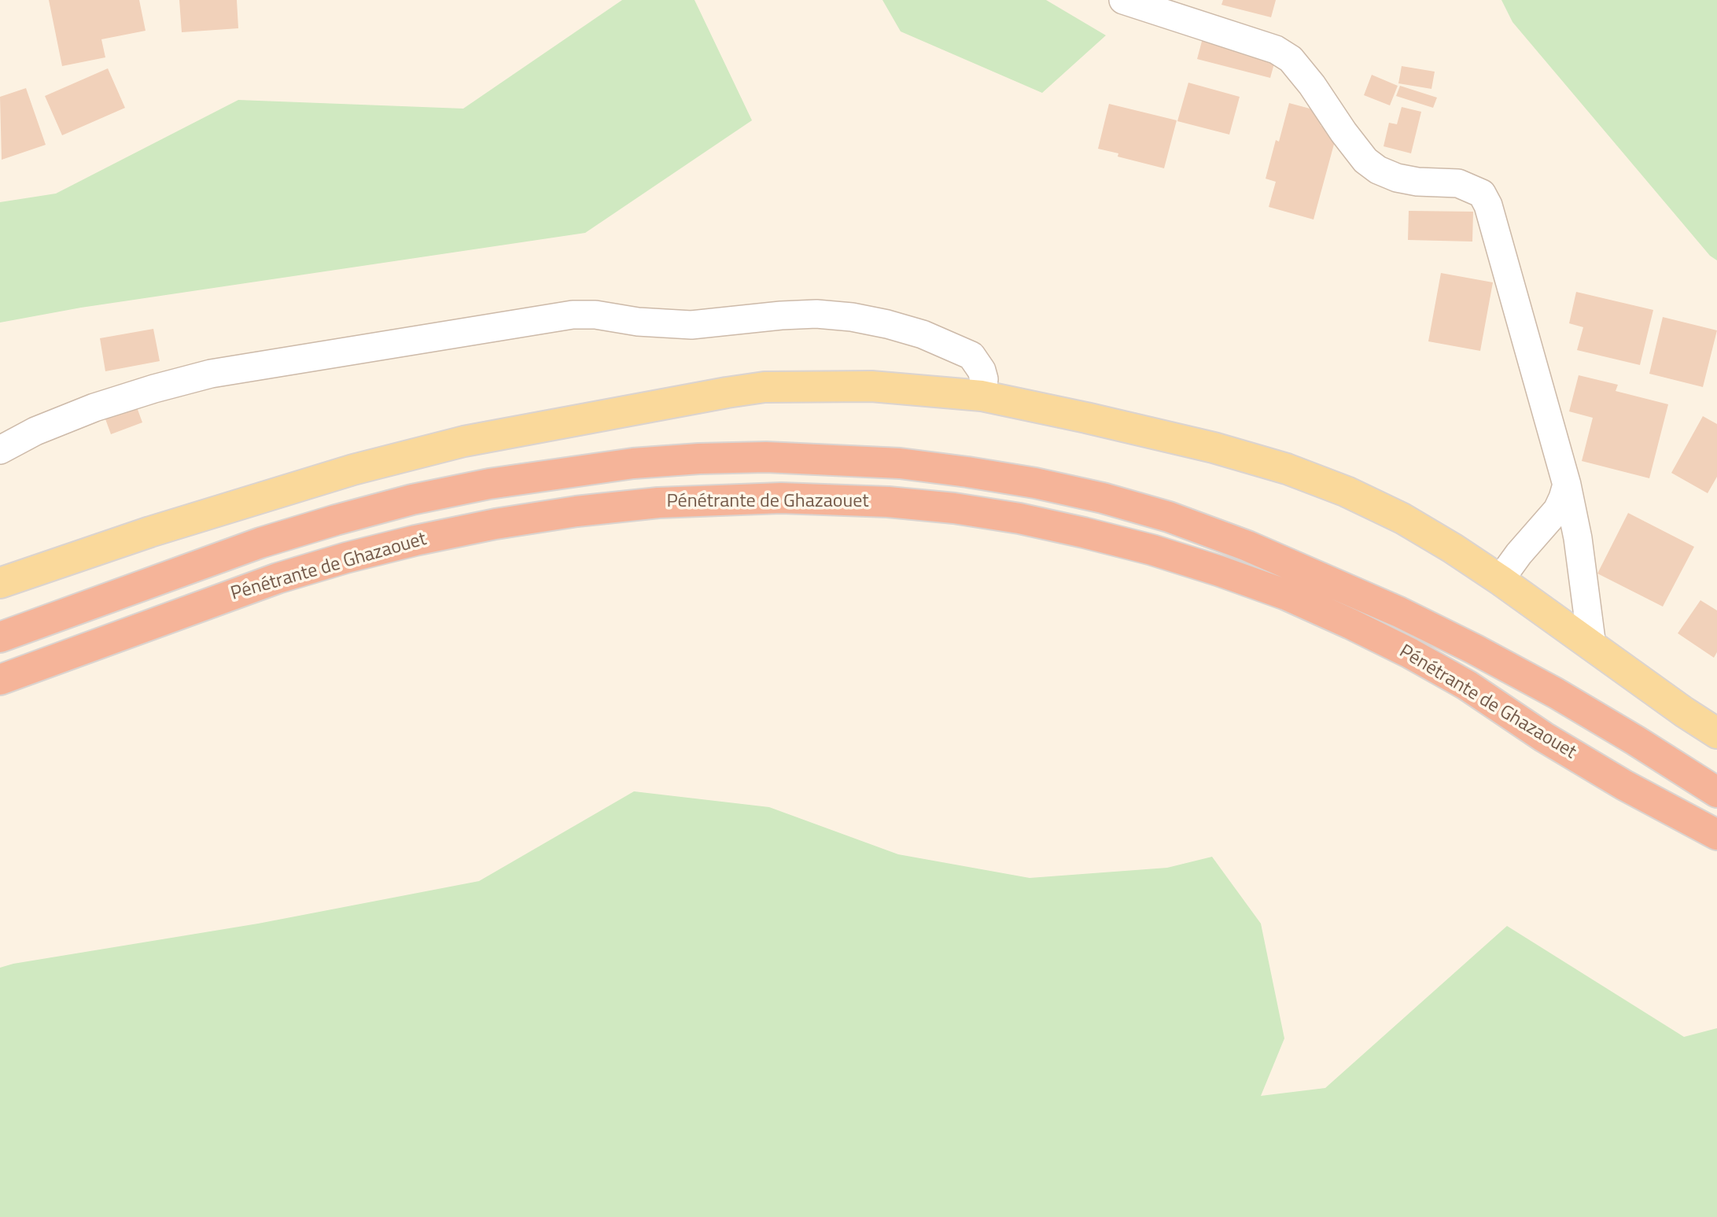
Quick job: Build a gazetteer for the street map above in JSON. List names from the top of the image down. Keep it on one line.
{"streets":{"highway":["Pénétrante de Ghazaouet"]}}
